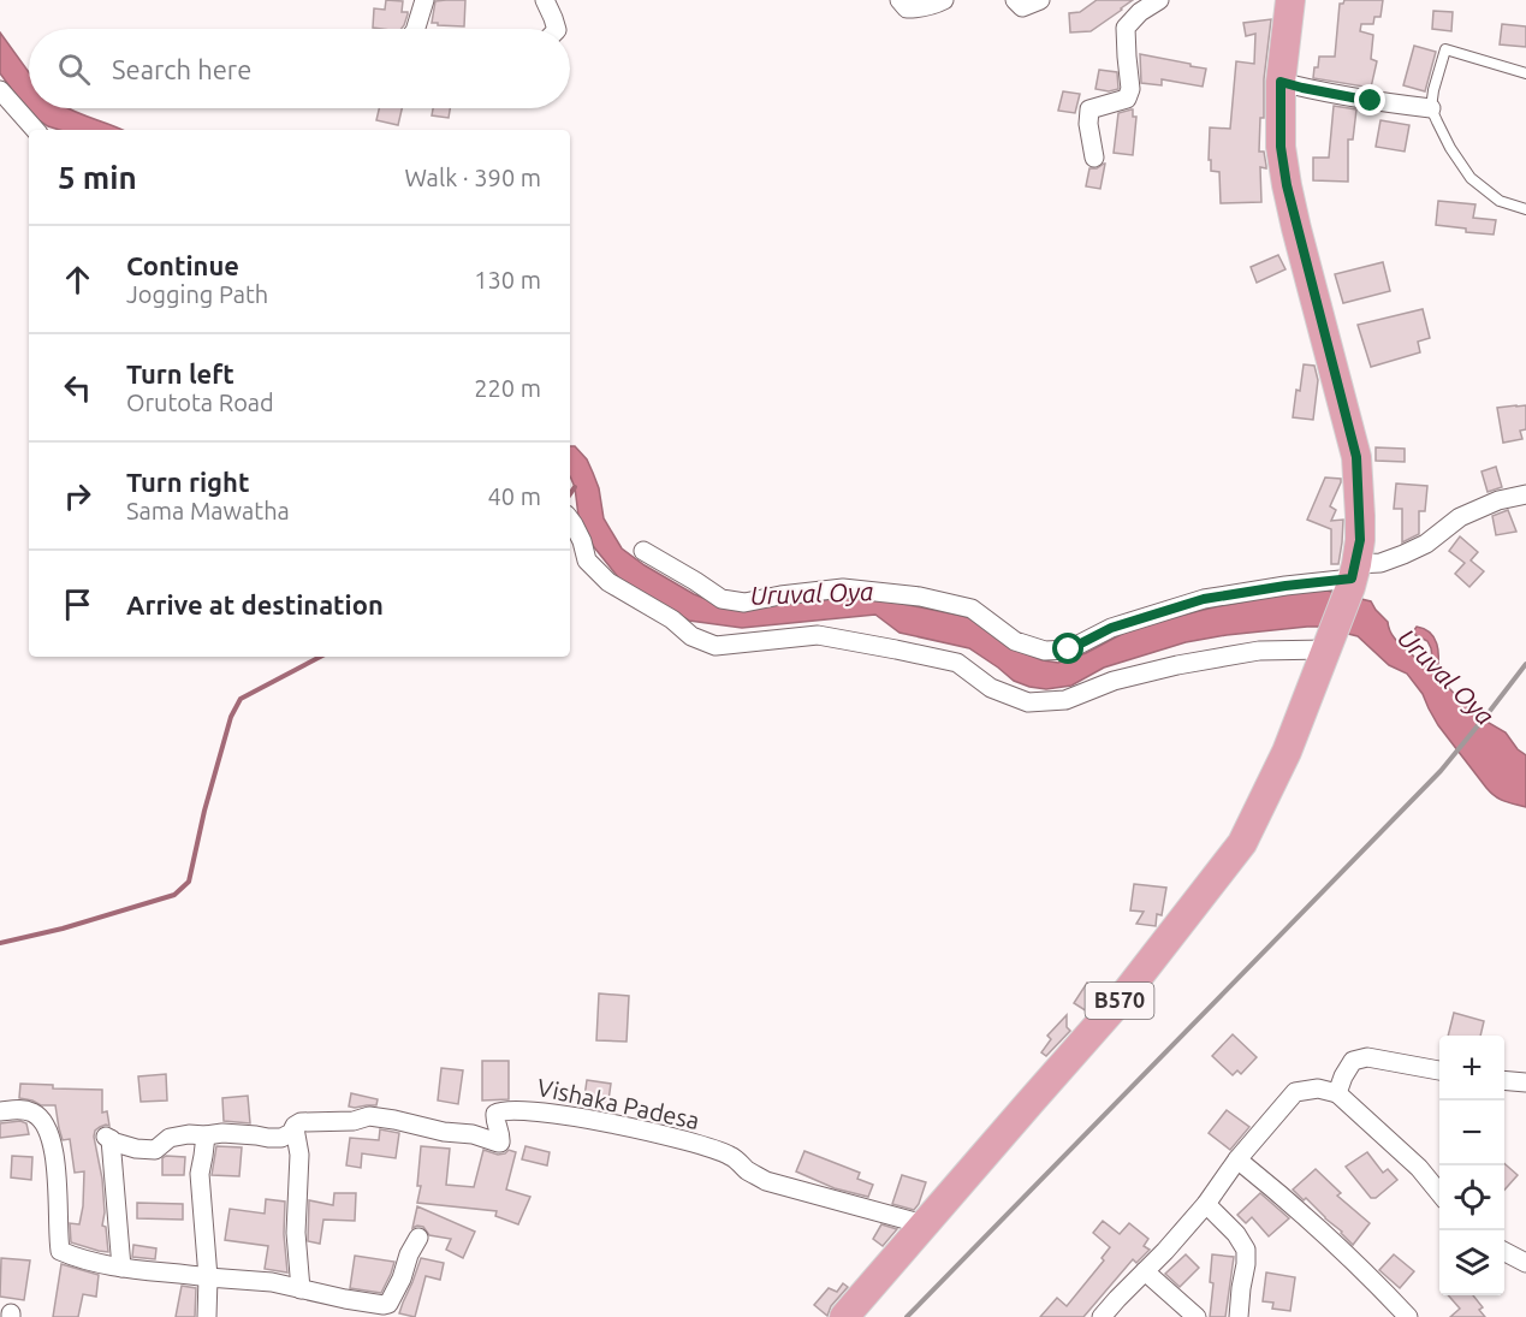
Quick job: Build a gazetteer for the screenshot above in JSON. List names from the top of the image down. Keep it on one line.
{"streets":{"main road":["B570"],"street":["Vishaka Padesa"]},"crossings":[["B570","Vishaka Padesa"]],"water":["Uruval Oya"],"page":{"search":"Search here","heading":["5 min","Walk · 390 m"],"list":[["Continue","Jogging Path","130 m"],["Turn left","Orutota Road","220 m"],["Turn right","Sama Mawatha","40 m"],"Arrive at destination"],"map_buttons":["+","−"]}}
